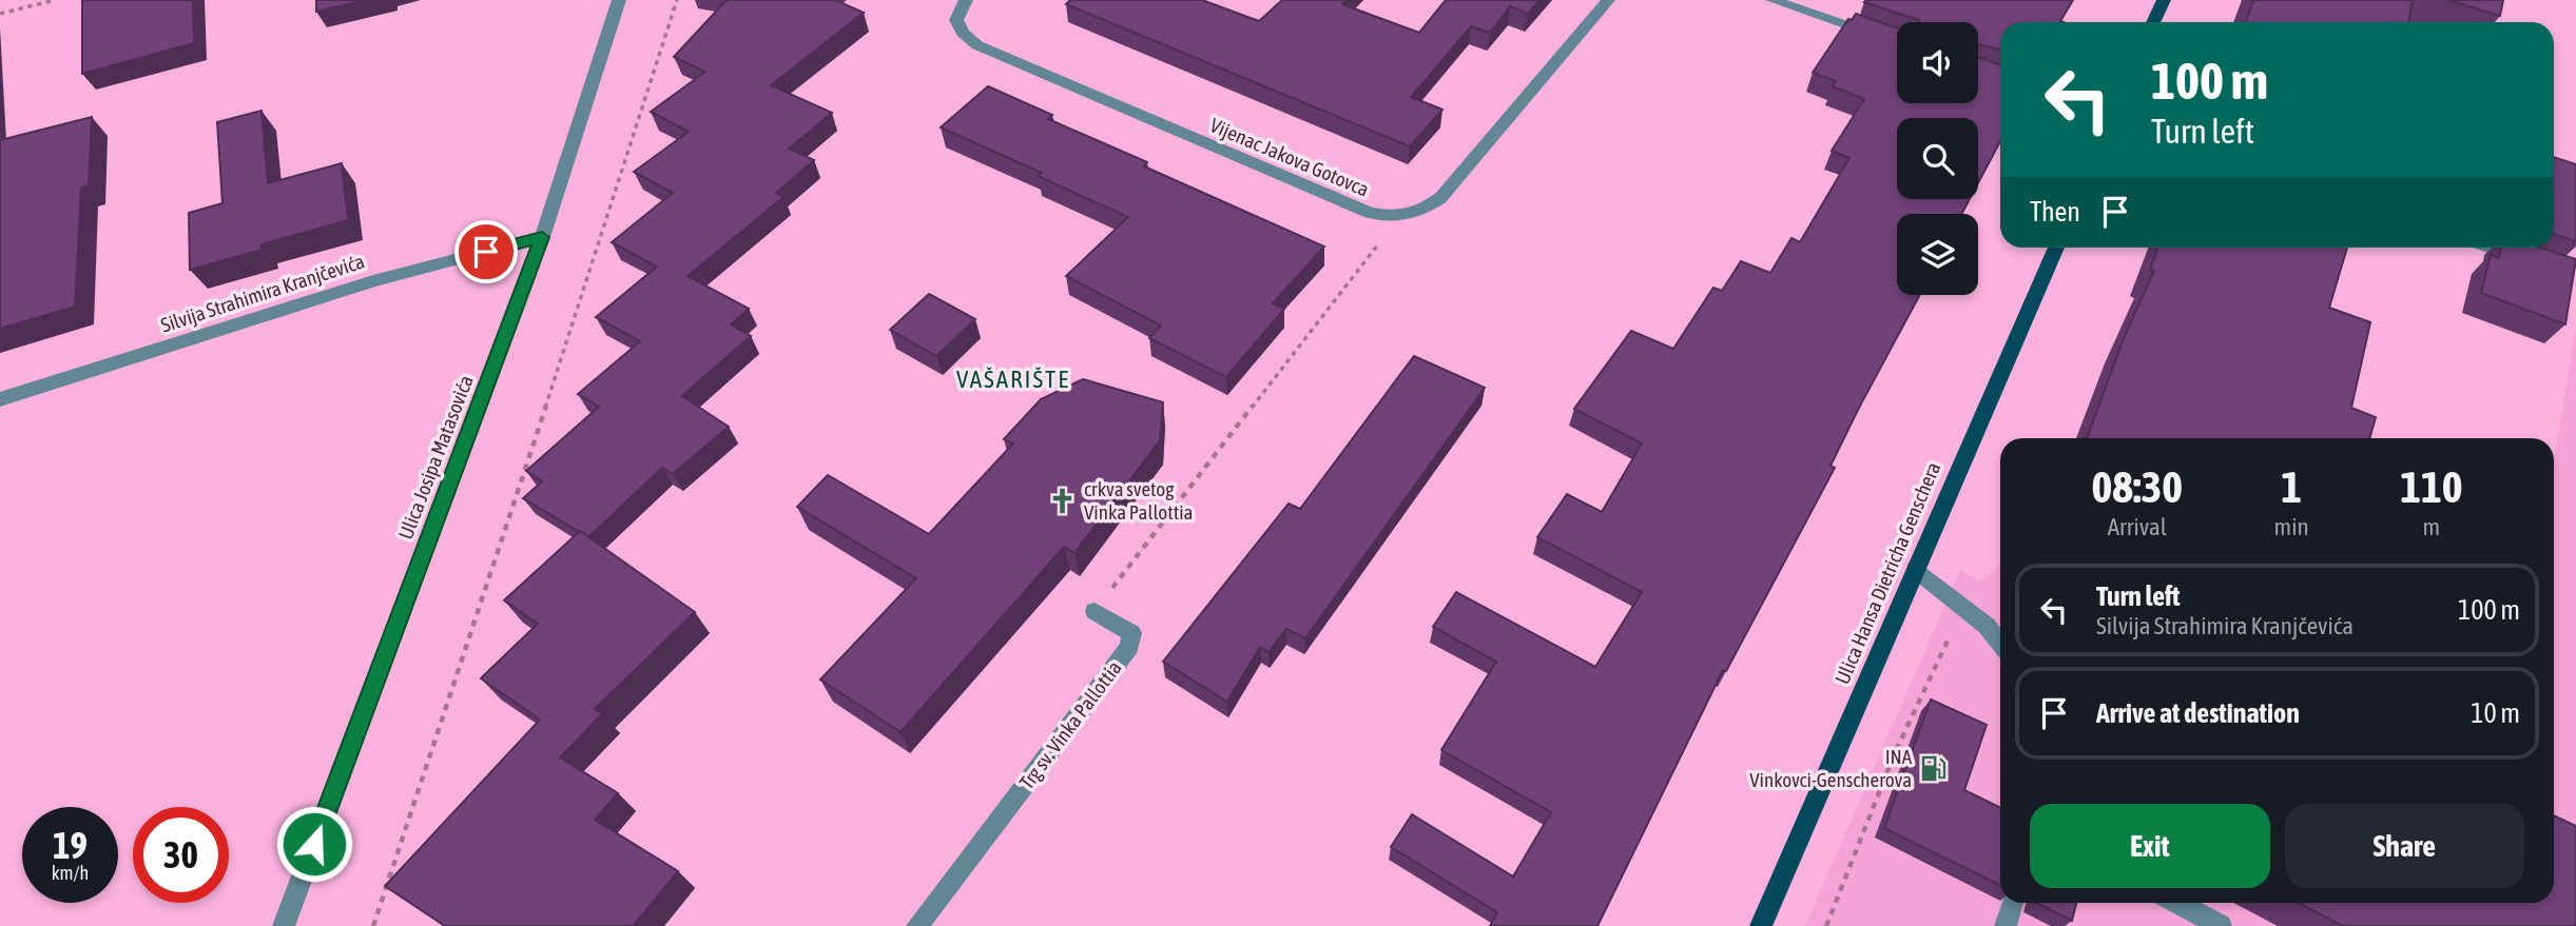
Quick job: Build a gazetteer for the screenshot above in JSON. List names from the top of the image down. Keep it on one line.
{"streets":{"main road":["Ulica Hansa Dietricha Genschera"],"street":["Vijenac Jakova Gotovca","Silvija Strahimira Kranjčevića","Ulica Josipa Matasovića","Trg sv. Vinka Pallottia"]},"crossings":[["Silvija Strahimira Kranjčevića","Ulica Josipa Matasovića"]],"districts":["VAŠARIŠTE"],"places":{"church":["crkva svetog Vinka Pallottia"],"fuel station":["INA Vinkovci-Genscherova"]},"page":{"turn":["100 m","Turn left"],"then":"Then","eta":["08:30","Arrival","1","min","110","m"],"list":[{"name":"Turn left","note":"Silvija Strahimira Kranjčevića","value":"100 m"},{"name":"Arrive at destination","value":"10 m"}],"buttons":["Exit","Share"],"speed":"19 km/h","limit":"30"}}
